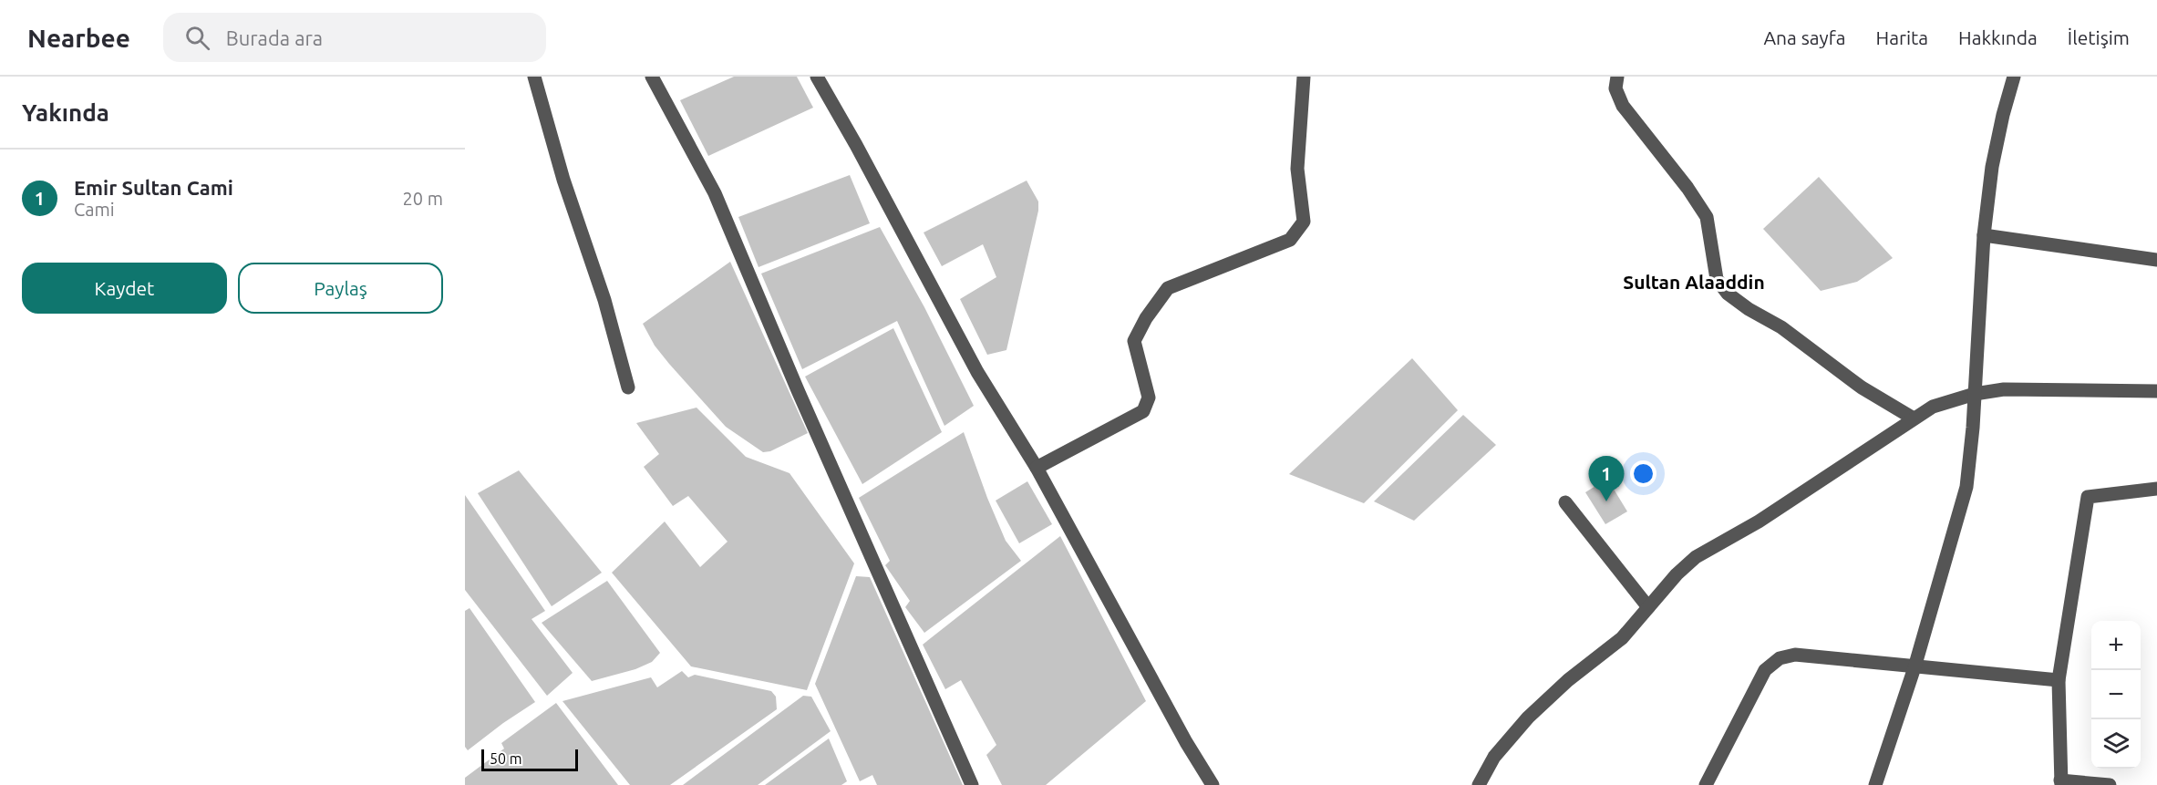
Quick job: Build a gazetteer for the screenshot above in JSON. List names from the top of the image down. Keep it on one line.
{"districts":["Sultan Alaaddin"],"scale_bar":"50 m","page":{"header":"Nearbee","search":"Burada ara","nav":["Ana sayfa","Harita","Hakkında","İletişim"],"heading":"Yakında","list":[{"mark":"1","name":"Emir Sultan Cami","note":"Cami","value":"20 m"}],"buttons":["Kaydet","Paylaş"],"pins":"1","map_buttons":["+","−"],"scale":"50 m"}}
